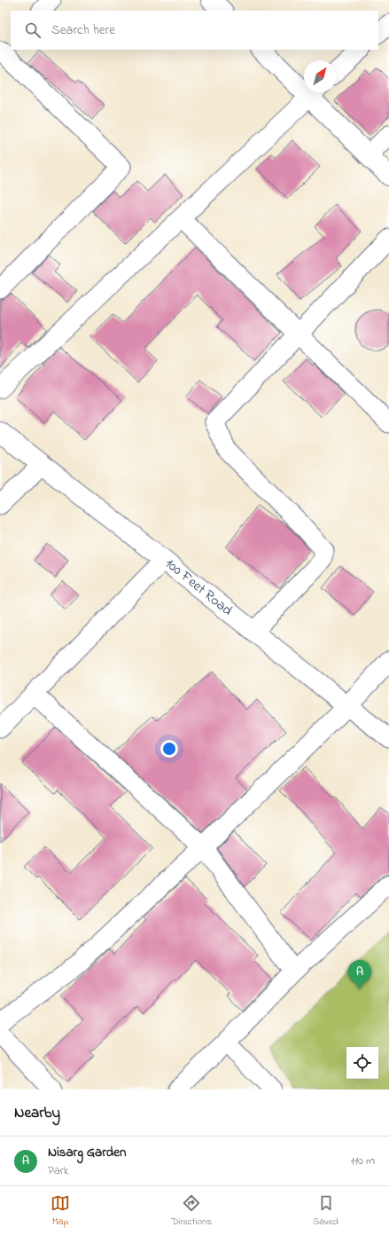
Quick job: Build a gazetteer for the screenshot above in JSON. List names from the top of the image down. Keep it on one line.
{"streets":{"main road":["100 Feet Road"]},"north":"top right","page":{"search":"Search here","pins":"A","heading":"Nearby","list":[{"mark":"A","name":"Nisarg Garden","note":"Park","value":"110 m"}],"nav":["Map","Directions","Saved"]}}
